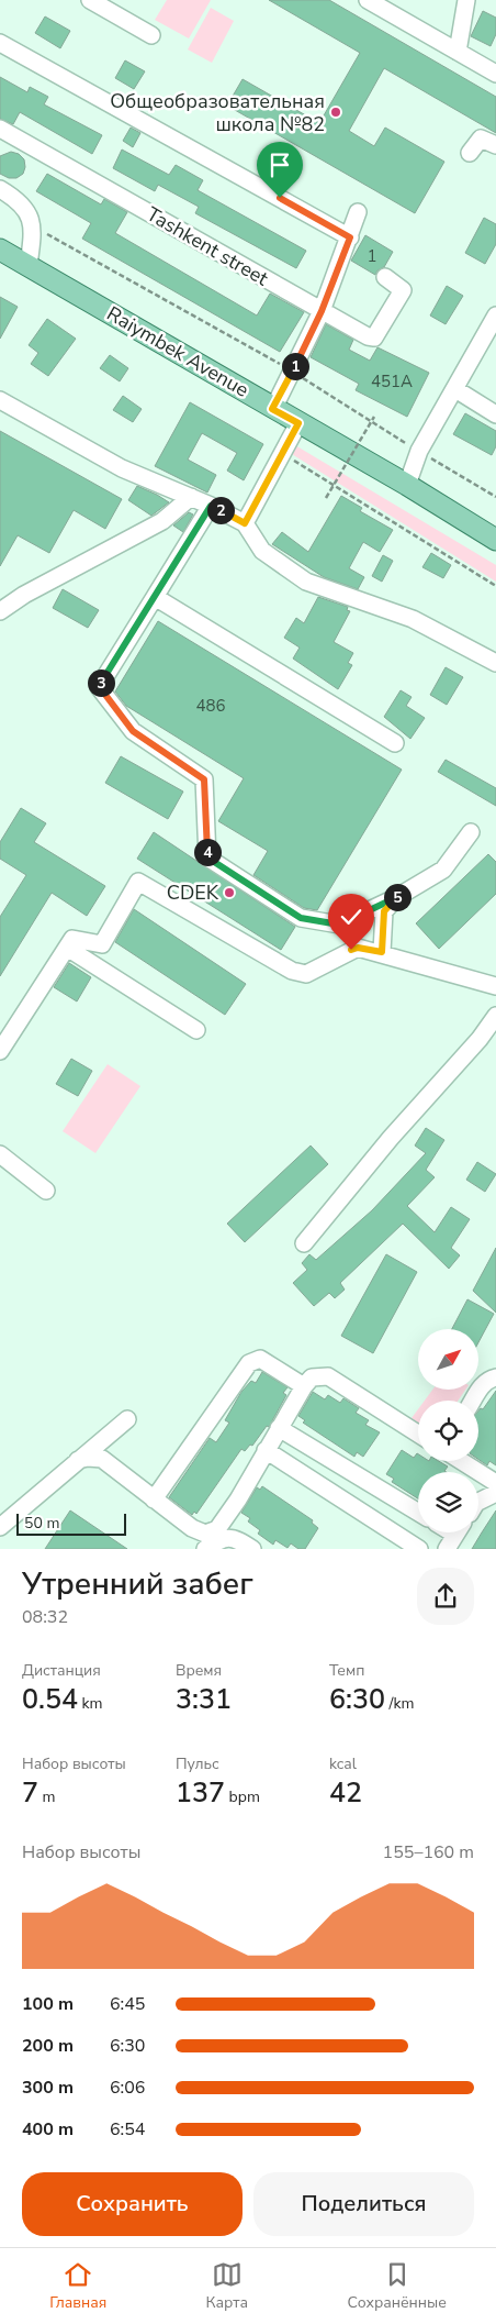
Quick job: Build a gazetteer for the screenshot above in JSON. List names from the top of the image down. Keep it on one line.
{"streets":{"main road":["Raiymbek Avenue"],"street":["Tashkent street"]},"places":["Общеобразовательная школа №82","CDEK"],"house_numbers":["1","451А","486"],"scale_bar":"50 m","north":"top right","page":{"pins":["1","2","3","4","5"],"scale":"50 m","heading":["Утренний забег","08:32"],"stats":[["Дистанция","0.54 km"],["Время","3:31"],["Темп","6:30 /km"],["Набор высоты","7 m"],["Пульс","137 bpm"],["kcal","42"]],"chart":["Набор высоты","155–160 m"],"list":[{"name":"100 m","note":"6:45"},{"name":"200 m","note":"6:30"},{"name":"300 m","note":"6:06"},{"name":"400 m","note":"6:54"}],"buttons":["Сохранить","Поделиться"],"tabs":["Главная","Карта","Сохранённые"]}}
